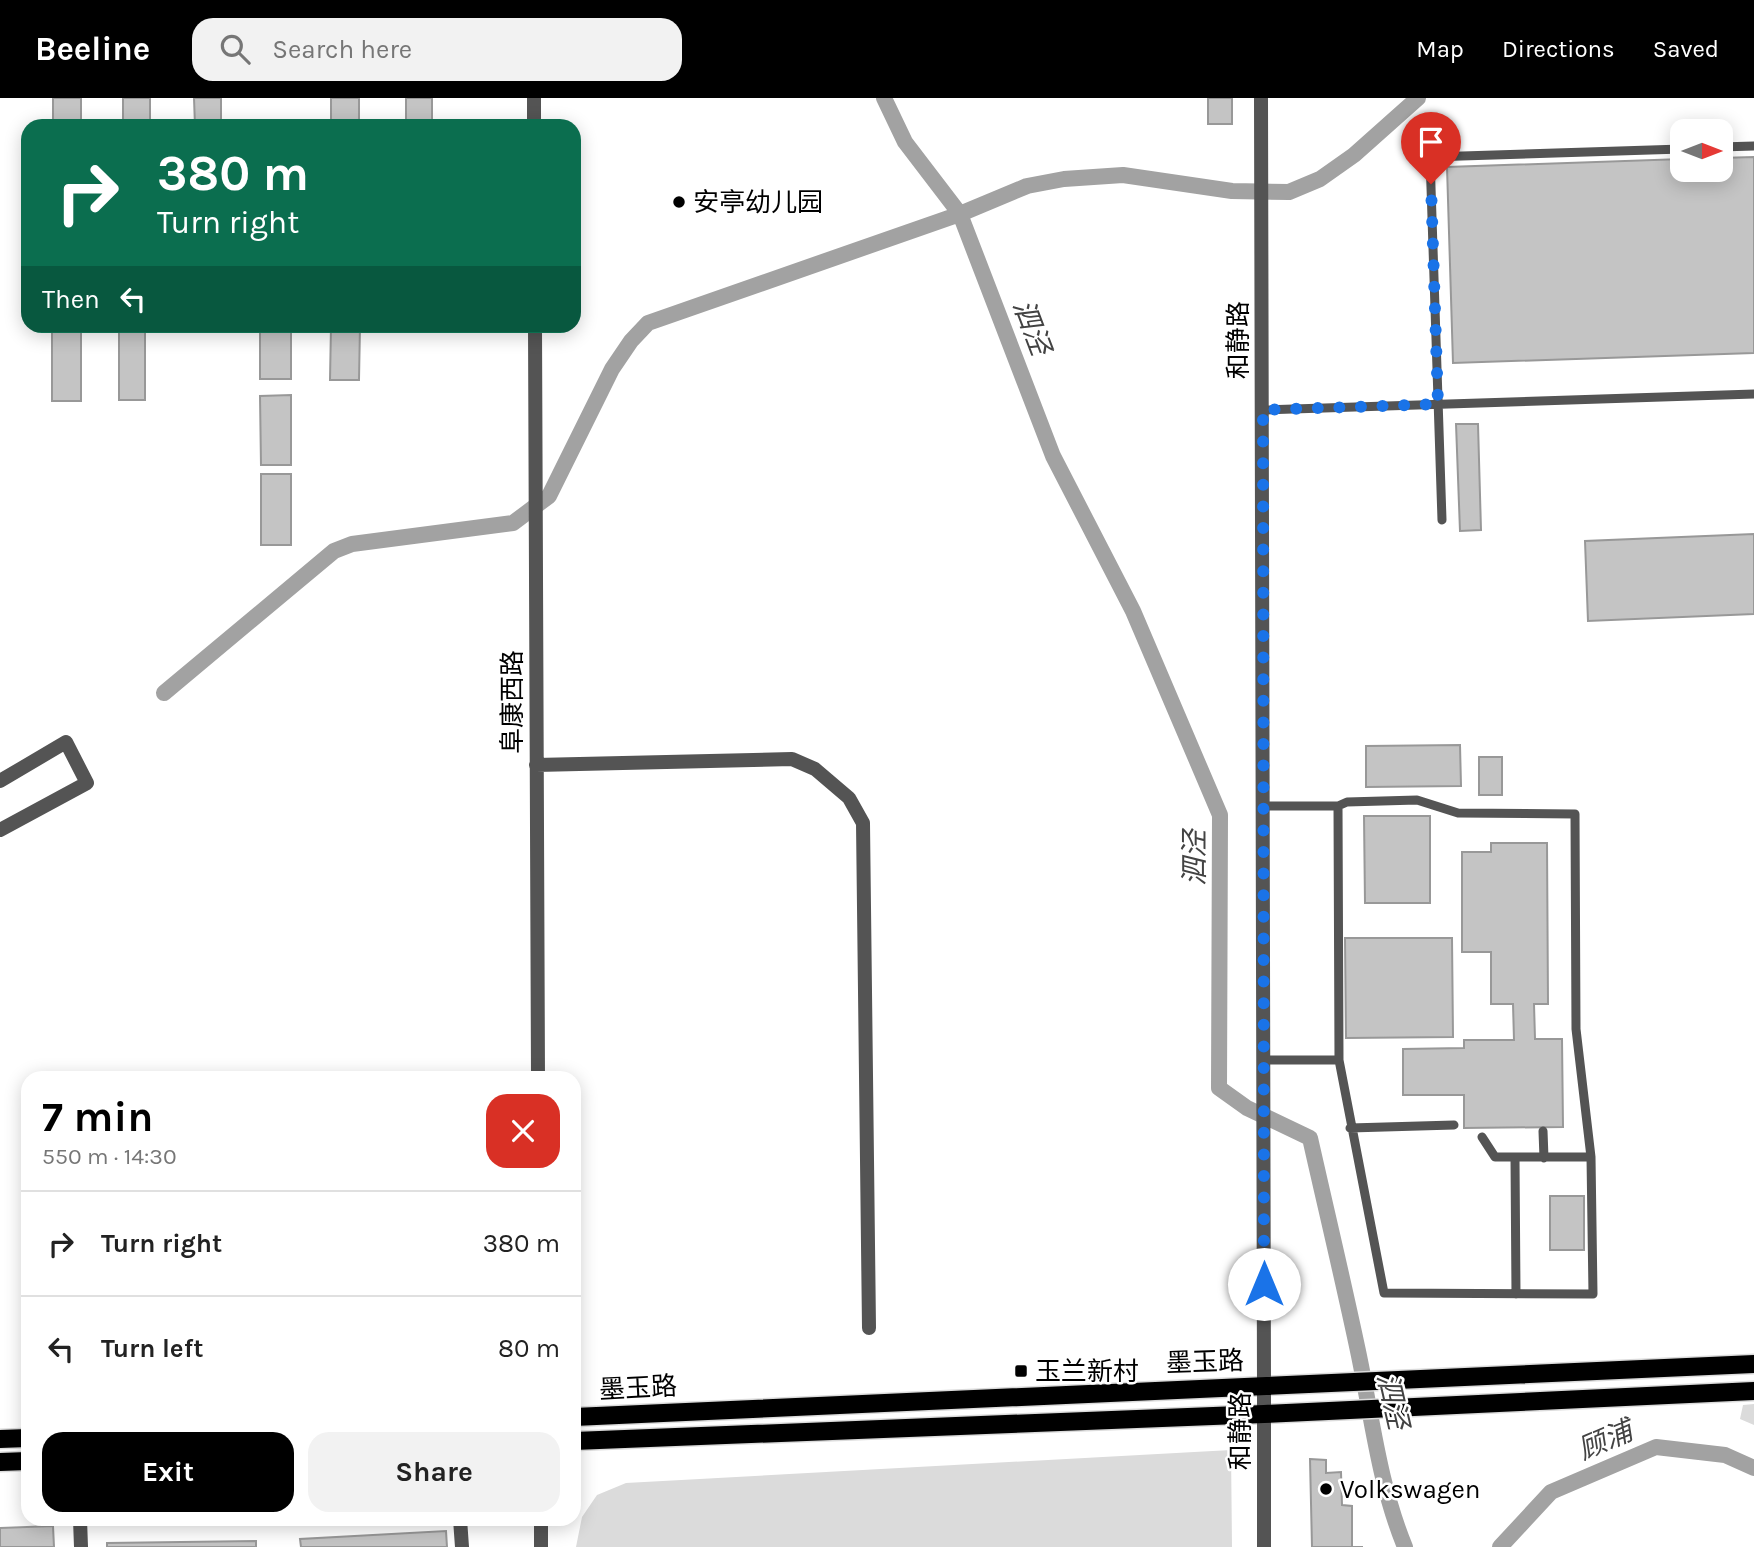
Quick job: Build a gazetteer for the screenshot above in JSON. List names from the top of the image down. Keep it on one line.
{"streets":{"main road":["墨玉路"],"street":["和静路","阜康西路"]},"crossings":[["和静路","墨玉路"]],"water":["泗泾","顾浦"],"places":{"other":["安亭幼儿园","Volkswagen"],"transit":["玉兰新村"]},"north":"right","page":{"header":"Beeline","search":"Search here","nav":["Map","Directions","Saved"],"turn":["380 m","Turn right"],"then":"Then","heading":["7 min","550 m · 14:30"],"list":[{"name":"Turn right","value":"380 m"},{"name":"Turn left","value":"80 m"}],"buttons":["Exit","Share"]}}
